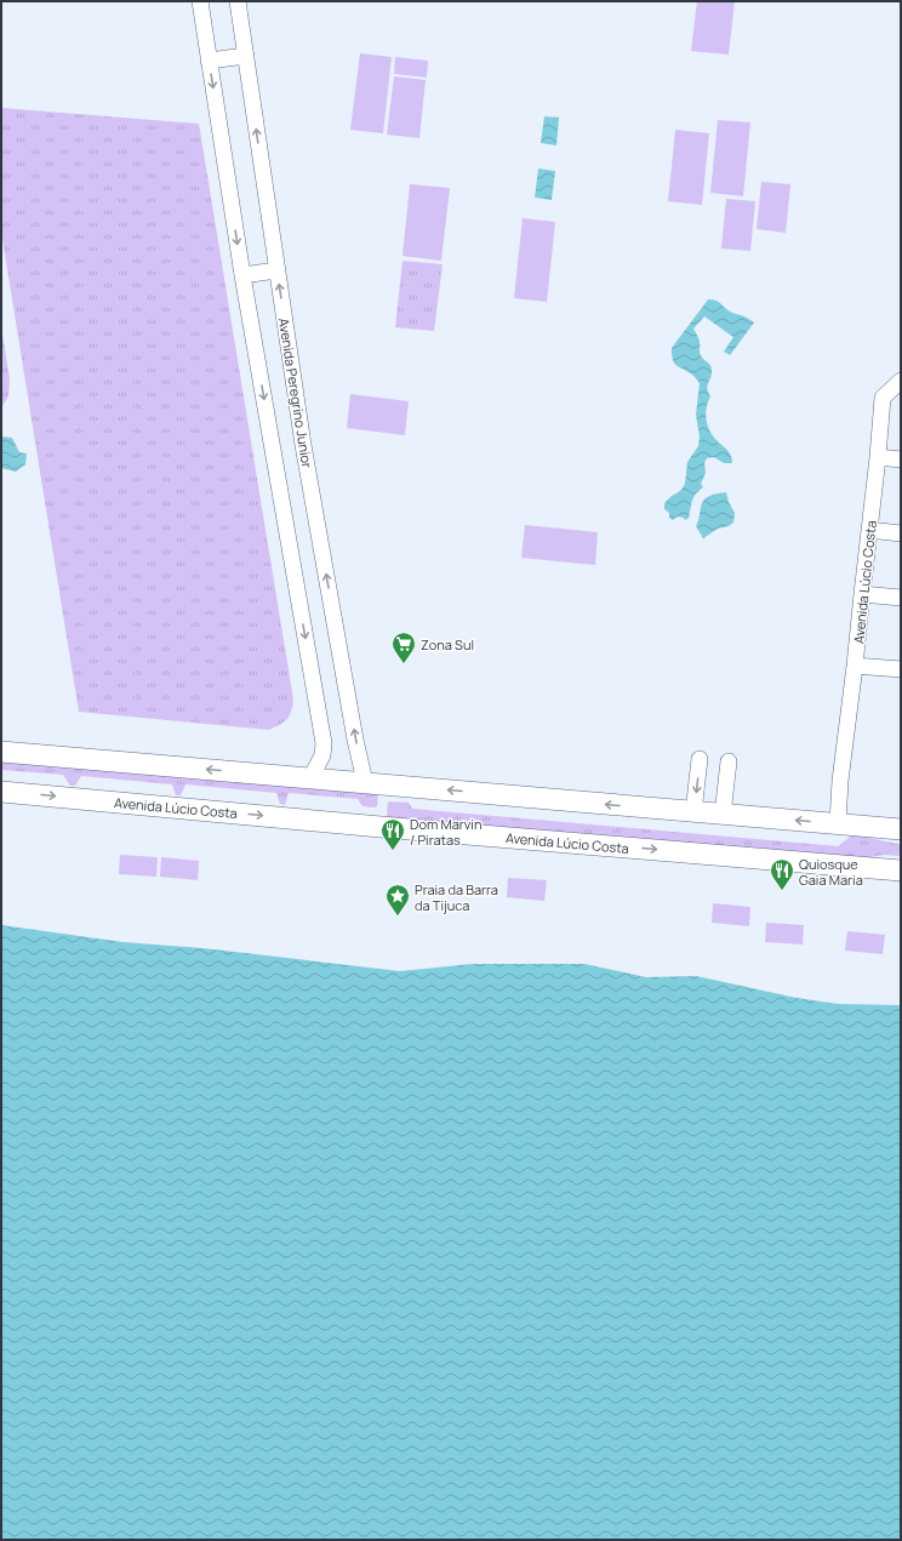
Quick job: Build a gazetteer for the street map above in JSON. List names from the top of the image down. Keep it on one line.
{"streets":{"main road":["Avenida Lúcio Costa"],"street":["Avenida Peregrino Junior"]},"one_way":["Avenida Lúcio Costa"],"places":{"supermarket":["Zona Sul"],"restaurant":["Dom Marvin / Piratas","Quiosque Gaia Maria"],"place":["Praia da Barra da Tijuca"]}}
